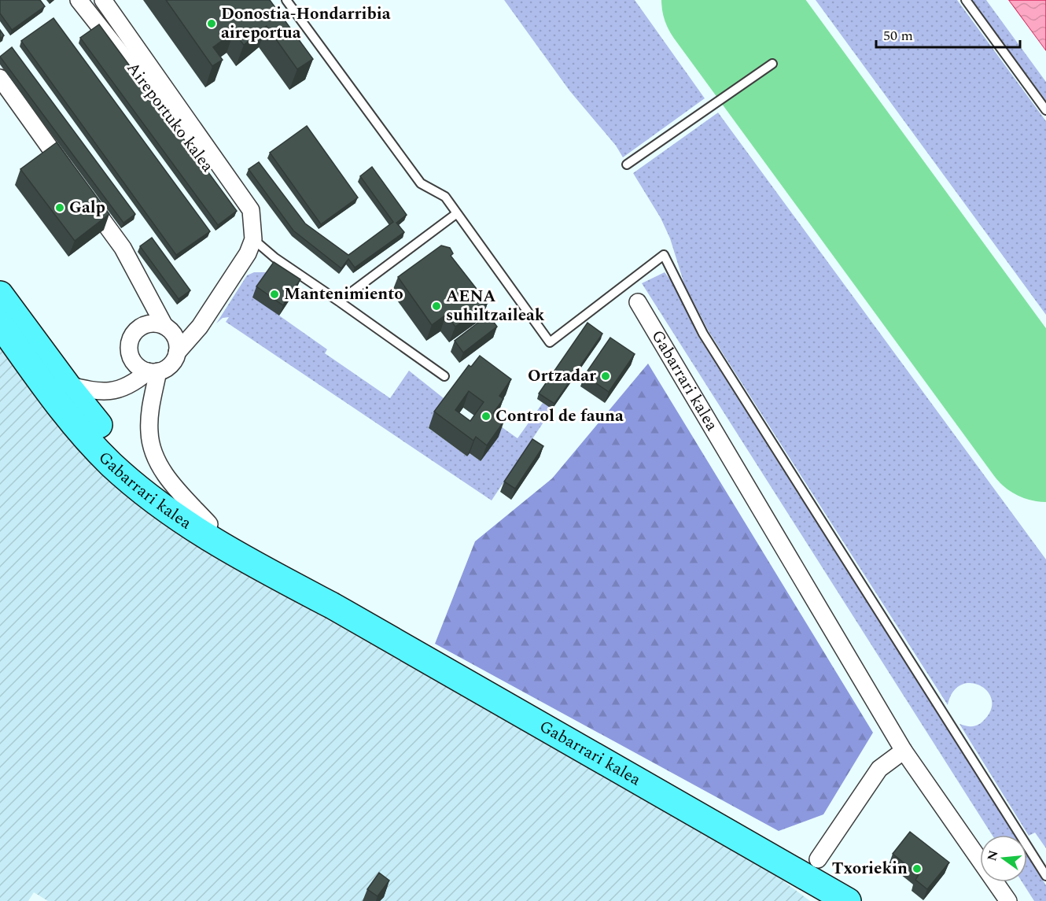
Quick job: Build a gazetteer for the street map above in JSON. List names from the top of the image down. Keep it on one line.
{"streets":{"main road":["Gabarrari kalea"],"street":["Aireportuko kalea"]},"places":["Donostia-Hondarribia aireportua","Galp","Mantenimiento","AENA suhiltzaileak","Ortzadar","Control de fauna","Txoriekin"],"scale_bar":"50 m","north":"left"}
